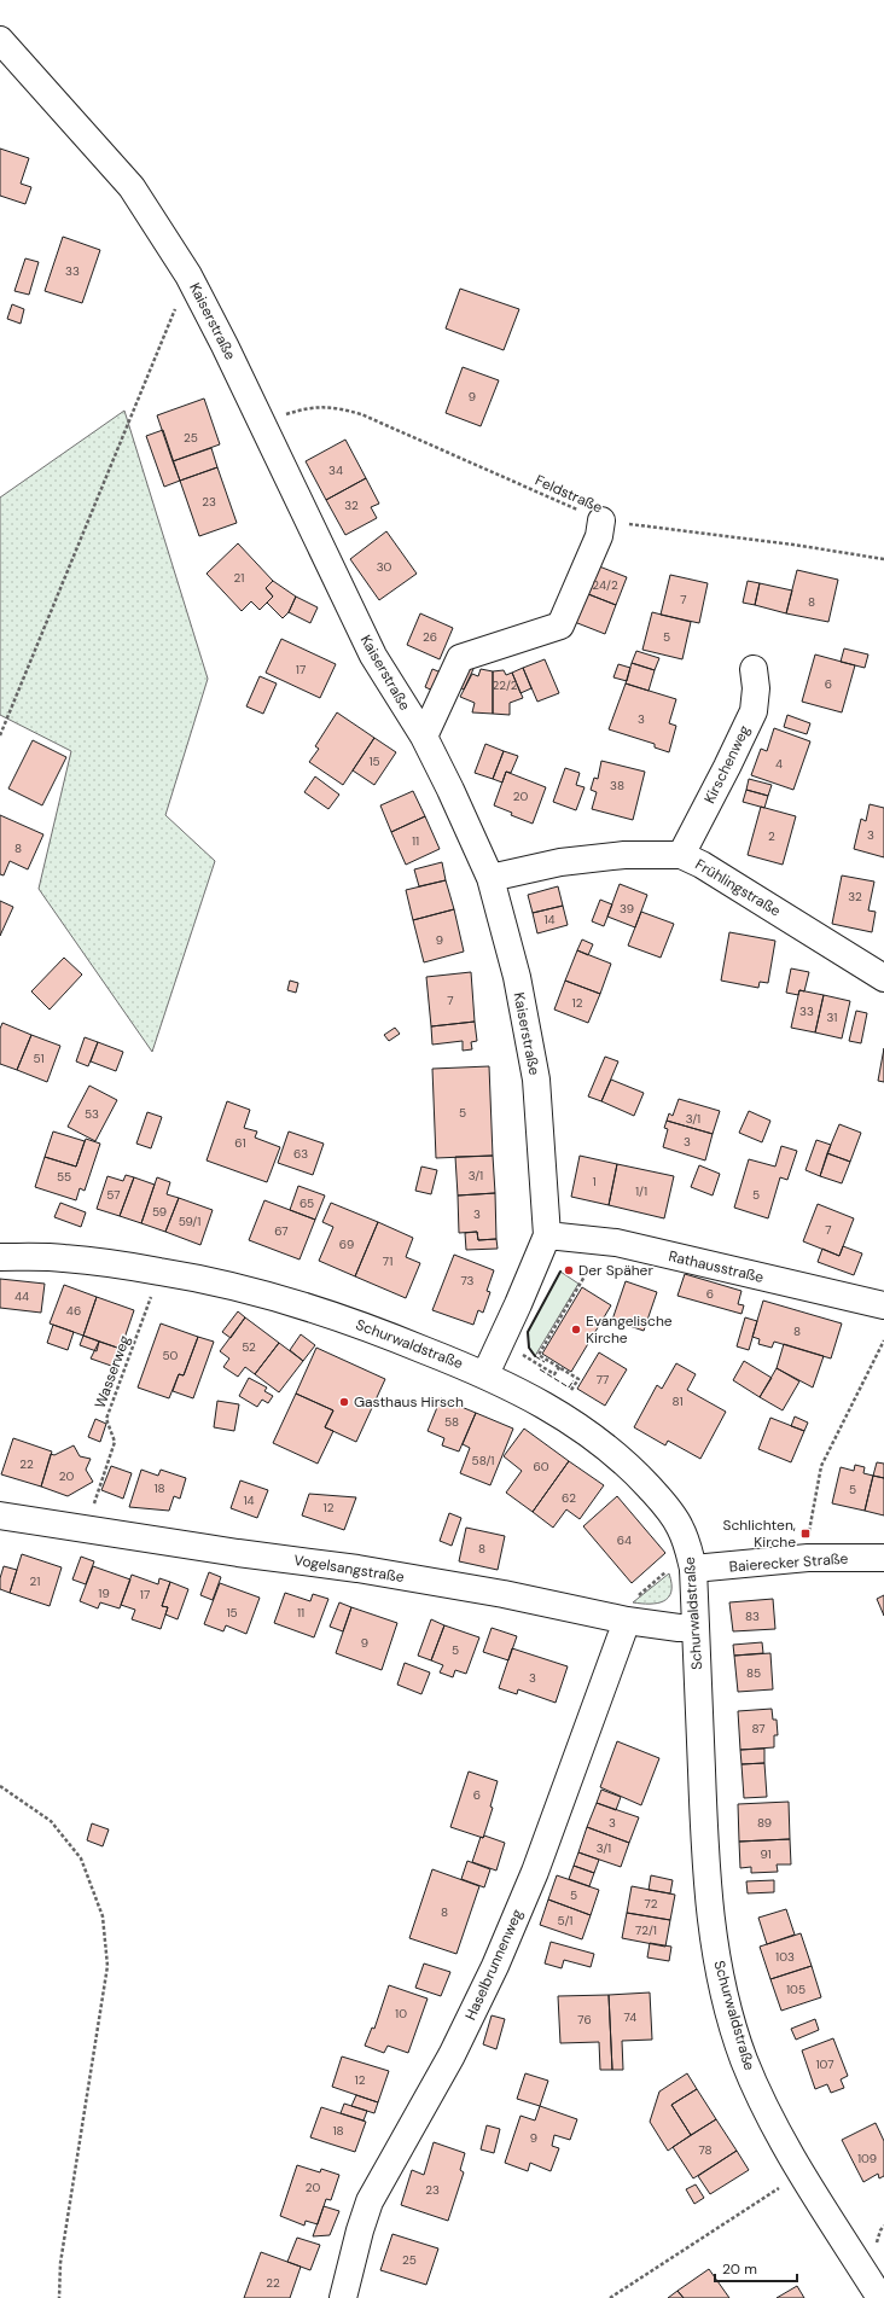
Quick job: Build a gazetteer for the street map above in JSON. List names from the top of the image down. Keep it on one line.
{"streets":{"street":["Kaiserstraße","Kirschenweg","Frühlingstraße","Rathausstraße","Schurwaldstraße","Baierecker Straße","Vogelsangstraße","Haselbrunnenweg"],"path":["Feldstraße","Wasserweg"]},"crossings":[["Kaiserstraße","Feldstraße"],["Kaiserstraße","Frühlingstraße"],["Kaiserstraße","Rathausstraße"],["Kaiserstraße","Schurwaldstraße"],["Kirschenweg","Frühlingstraße"],["Schurwaldstraße","Wasserweg"],["Schurwaldstraße","Baierecker Straße"],["Schurwaldstraße","Vogelsangstraße"],["Vogelsangstraße","Haselbrunnenweg"]],"places":{"other":["Der Späher","Evangelische Kirche","Gasthaus Hirsch"],"transit":["Schlichten, Kirche"]},"house_numbers":["33","9","25","34","23","32","30","21","24/2","7","8","26","5","17","6","22/2","3","15","4","38","20","3","2","11","8","32","39","14","9","7","12","33","31","51","5","53","3/1","3","61","63","3/1","55","1","1/1","57","5","65","59","3","59/1","7","67","69","71","73","6","44","46","8","52","50","77","81","58","58/1","22","60","20","18","5","62","14","12","64","8","21","19","17","15","11","83","9","5","85","3","87","6","3","89","3/1","91","5","72","8","5/1","72/1","103","105","10","74","76","107","12","18","9","78","109","20","23","25","22"],"scale_bar":"20 m"}
